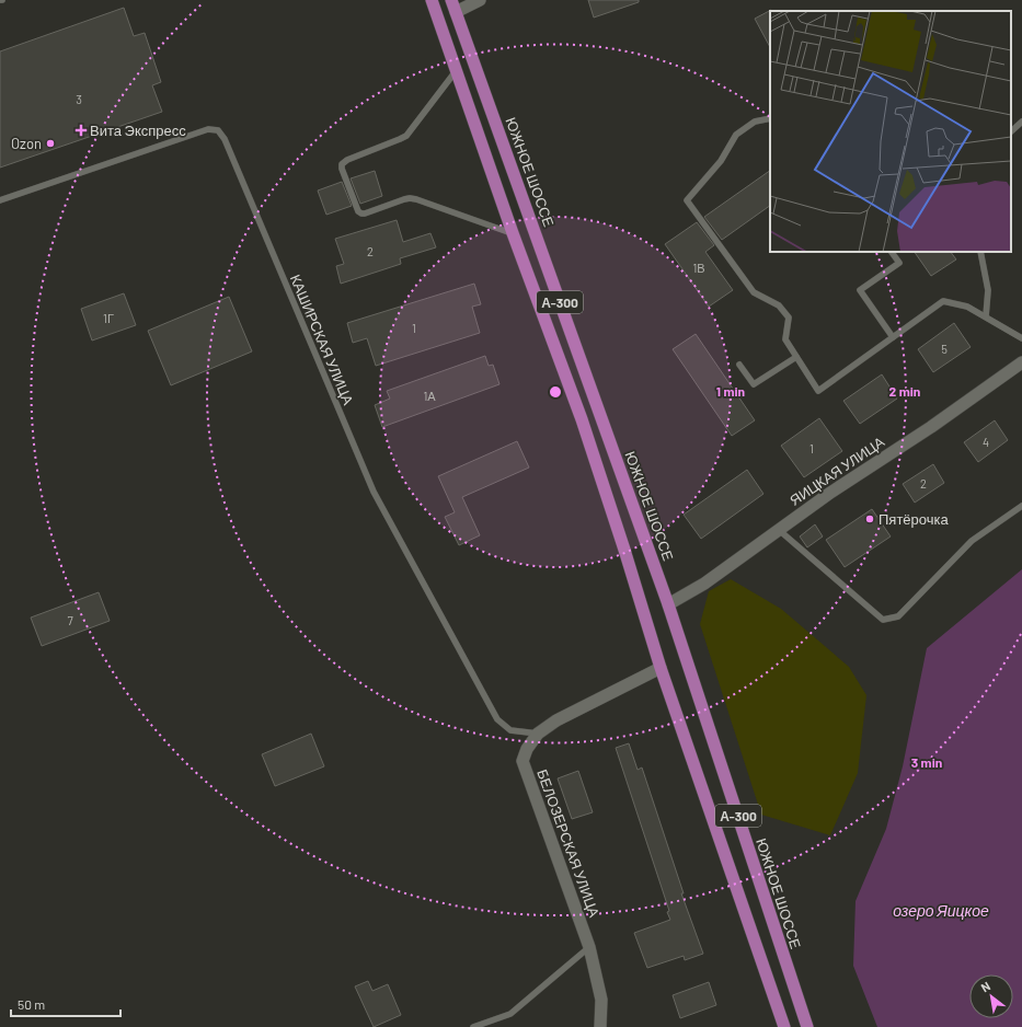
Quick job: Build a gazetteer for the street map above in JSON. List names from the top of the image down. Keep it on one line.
{"streets":{"main road":["ЮЖНОЕ ШОССЕ","А-300"],"street":["ЯИЦКАЯ УЛИЦА","БЕЛОЗЕРСКАЯ УЛИЦА"],"lane":["КАШИРСКАЯ УЛИЦА"]},"crossings":[["ЮЖНОЕ ШОССЕ","ЯИЦКАЯ УЛИЦА"],["А-300","БЕЛОЗЕРСКАЯ УЛИЦА"],["КАШИРСКАЯ УЛИЦА","БЕЛОЗЕРСКАЯ УЛИЦА"]],"water":["озеро Яицкое"],"places":{"health":["Вита Экспресс"],"other":["Ozon","Пятёрочка"]},"house_numbers":["3","2","1В","1Г","1","5","1А","4","1","2","7"],"scale_bar":"50 m","north":"top left","rings":["1 min","2 min","3 min"]}
